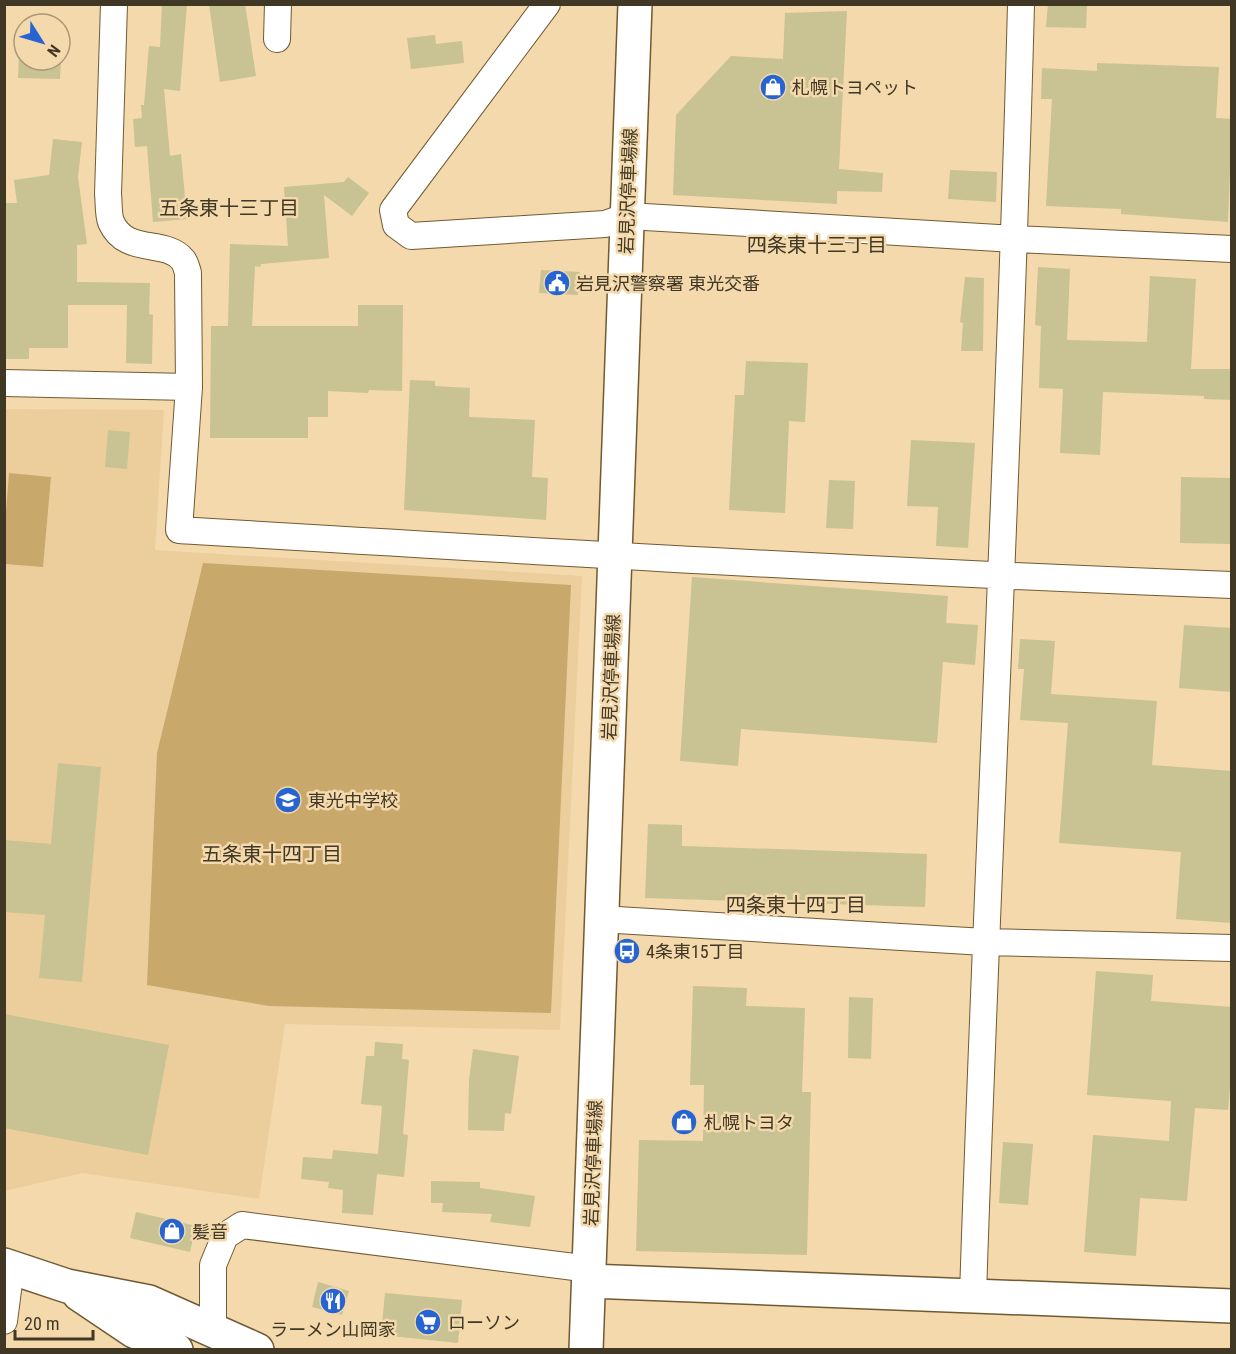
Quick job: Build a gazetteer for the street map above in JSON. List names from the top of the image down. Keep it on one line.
{"streets":{"main road":["岩見沢停車場線"]},"districts":["五条東十三丁目","四条東十三丁目","五条東十四丁目","四条東十四丁目"],"places":{"shop":["札幌トヨペット","札幌トヨタ","髪音"],"public building":["岩見沢警察署 東光交番"],"school or university":["東光中学校"],"bus stop":["4条東15丁目"],"restaurant":["ラーメン山岡家"],"supermarket":["ローソン"]},"scale_bar":"20 m","north":"bottom right"}
